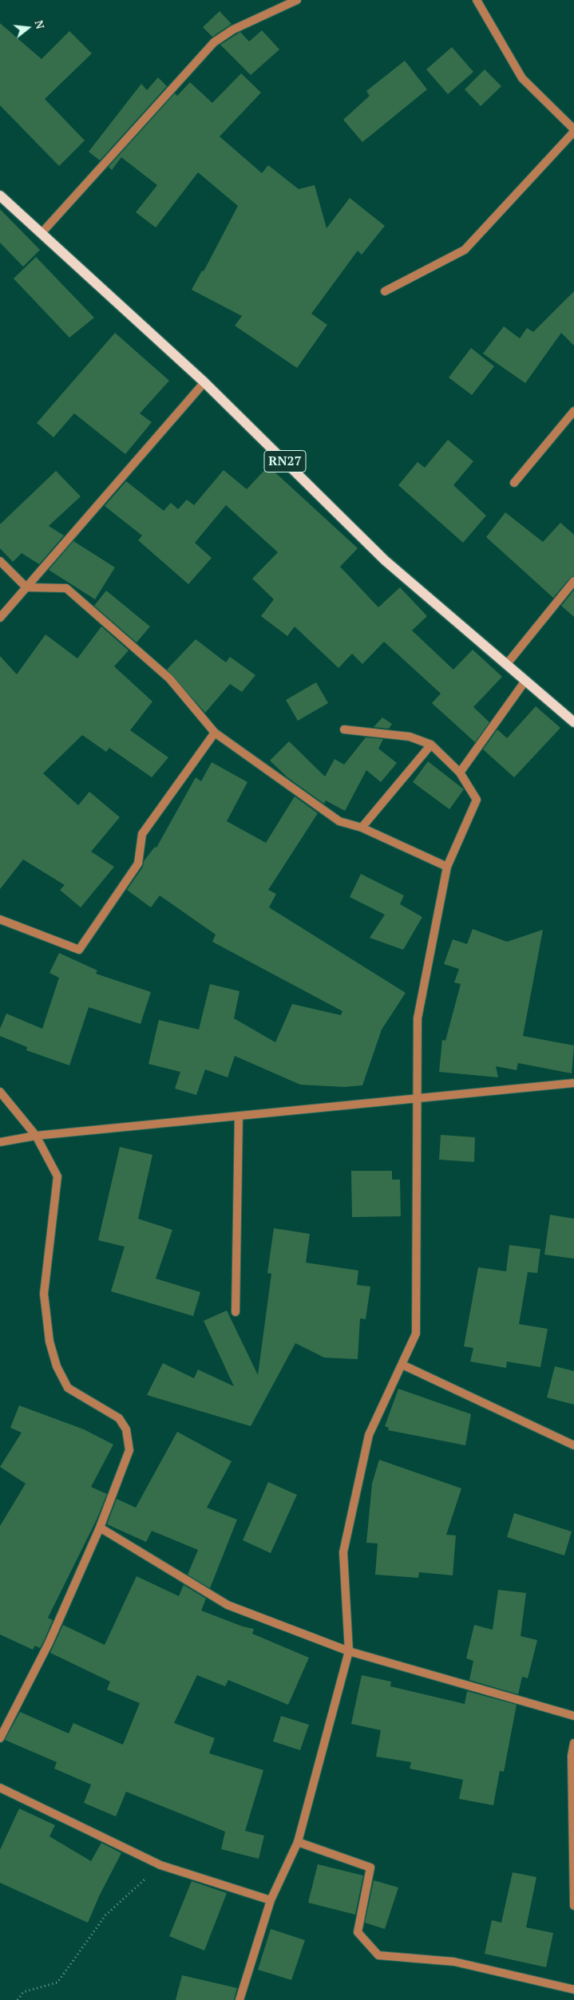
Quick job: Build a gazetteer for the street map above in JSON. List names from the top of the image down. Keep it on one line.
{"streets":{"main road":["RN27"]},"north":"right"}
